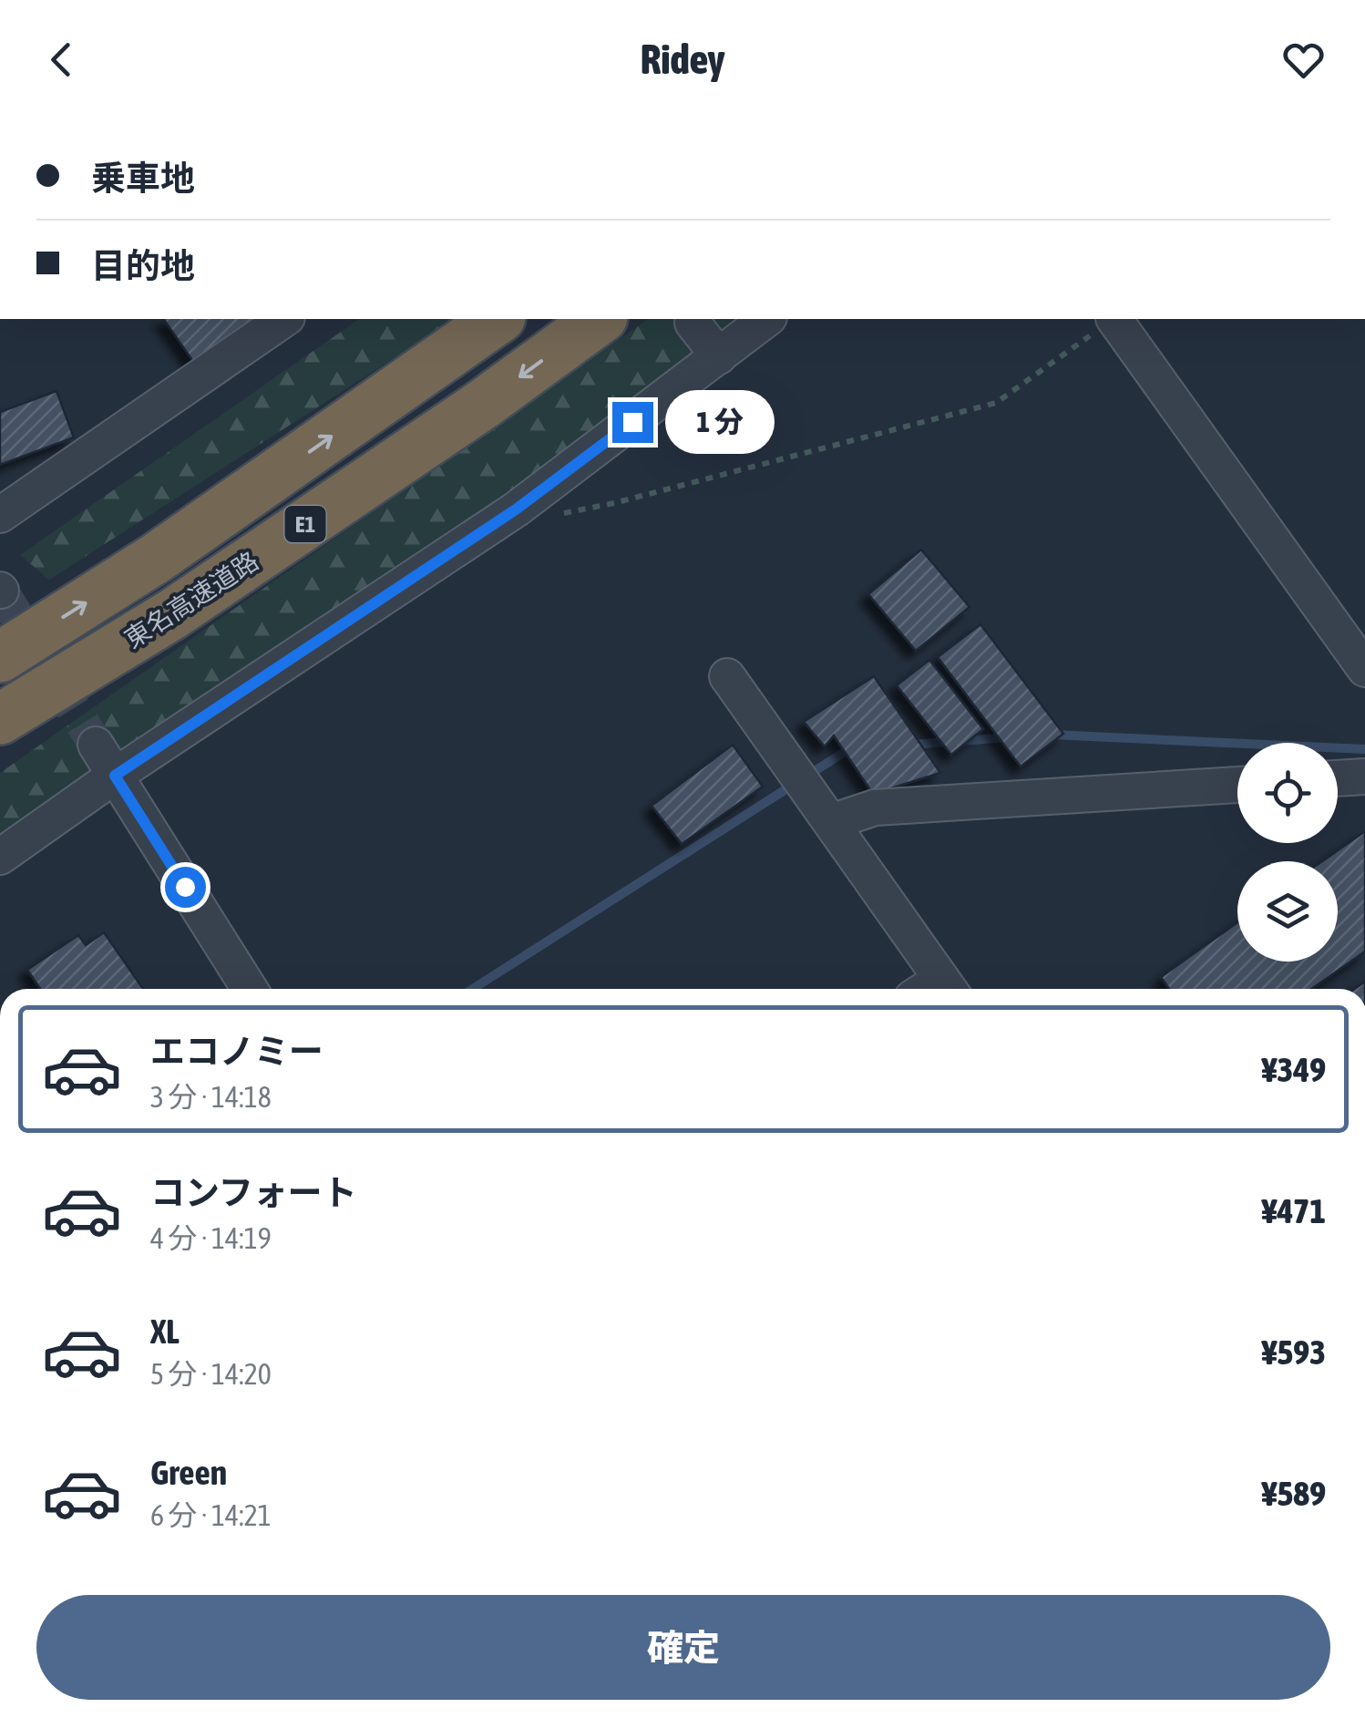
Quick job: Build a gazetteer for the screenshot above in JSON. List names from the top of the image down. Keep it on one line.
{"streets":{"highway":["E1","東名高速道路"]},"page":{"header":"Ridey","banner":["乗車地","目的地"],"bubble":"1 分","list":[{"name":"エコノミー","note":"3 分 · 14:18","value":"¥349"},{"name":"コンフォート","note":"4 分 · 14:19","value":"¥471"},{"name":"XL","note":"5 分 · 14:20","value":"¥593"},{"name":"Green","note":"6 分 · 14:21","value":"¥589"}],"buttons":"確定"}}
